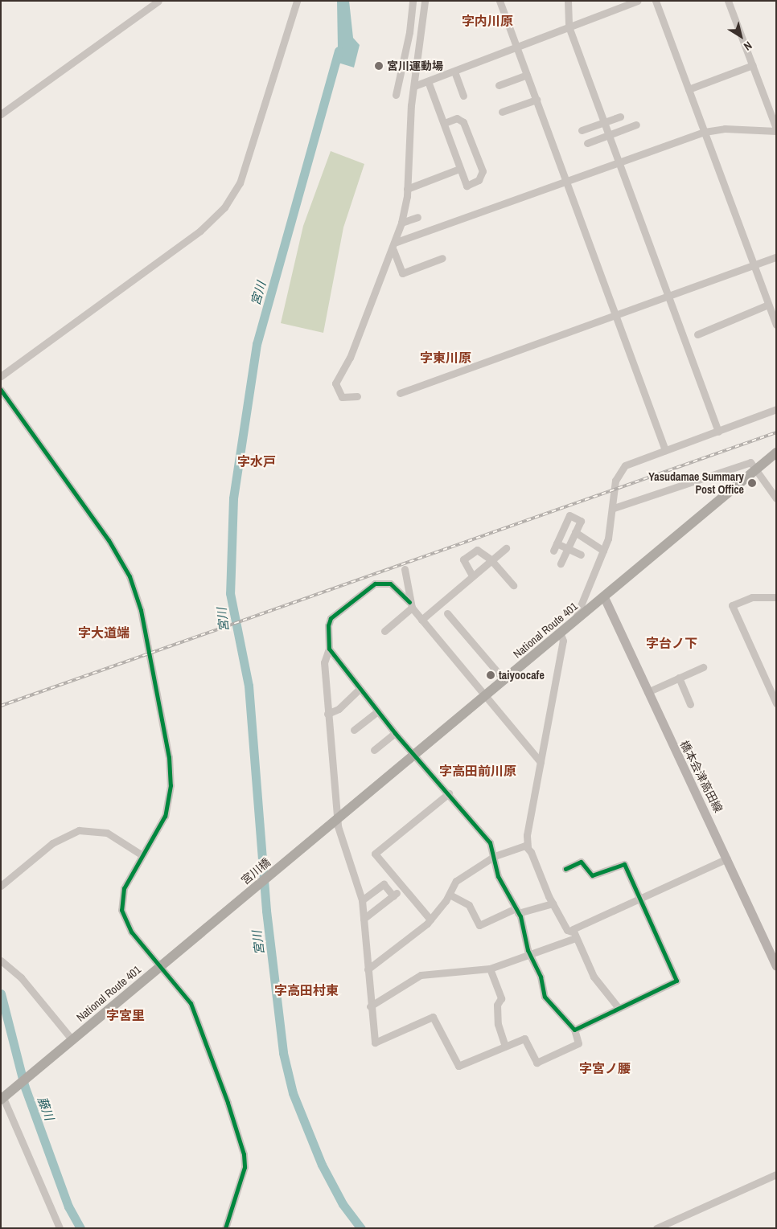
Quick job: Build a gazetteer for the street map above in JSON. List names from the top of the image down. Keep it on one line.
{"streets":{"highway":["National Route 401","宮川橋"],"main road":["橋本会津高田線"]},"crossings":[["National Route 401","橋本会津高田線"],["National Route 401","宮川橋"]],"districts":["字内川原","字東川原","字水戸","字大道端","字台ノ下","字高田前川原","字高田村東","字宮里","字宮ノ腰"],"water":["宮川","藤川"],"places":["宮川運動場","Yasudamae Summary Post Office","taiyoocafe"],"north":"bottom right"}
